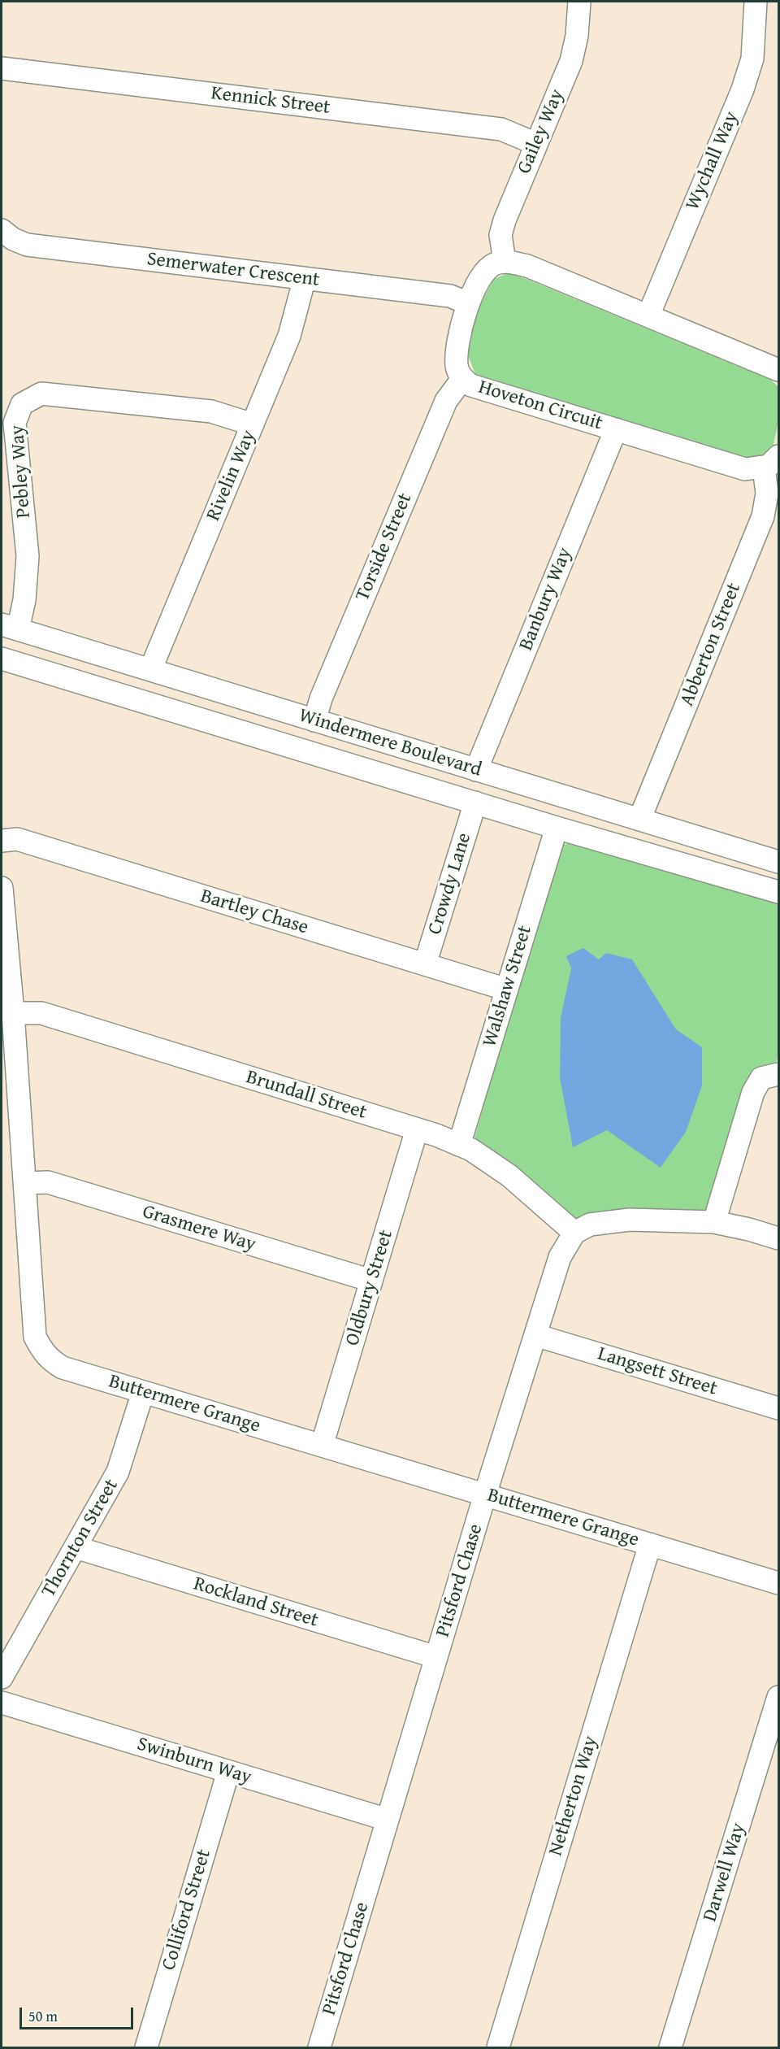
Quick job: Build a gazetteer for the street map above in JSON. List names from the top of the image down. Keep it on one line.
{"streets":{"street":["Kennick Street","Gailey Way","Wychall Way","Semerwater Crescent","Hoveton Circuit","Pebley Way","Rivelin Way","Torside Street","Banbury Way","Abberton Street","Windermere Boulevard","Crowdy Lane","Bartley Chase","Walshaw Street","Brundall Street","Grasmere Way","Oldbury Street","Langsett Street","Buttermere Grange","Thornton Street","Pitsford Chase","Rockland Street","Swinburn Way","Netherton Way","Darwell Way","Colliford Street"]},"crossings":[["Kennick Street","Gailey Way"],["Gailey Way","Hoveton Circuit"],["Semerwater Crescent","Hoveton Circuit"],["Semerwater Crescent","Rivelin Way"],["Hoveton Circuit","Torside Street"],["Hoveton Circuit","Banbury Way"],["Hoveton Circuit","Abberton Street"],["Pebley Way","Rivelin Way"],["Pebley Way","Windermere Boulevard"],["Rivelin Way","Windermere Boulevard"],["Torside Street","Windermere Boulevard"],["Banbury Way","Windermere Boulevard"],["Abberton Street","Windermere Boulevard"],["Windermere Boulevard","Crowdy Lane"],["Windermere Boulevard","Walshaw Street"],["Crowdy Lane","Bartley Chase"],["Bartley Chase","Walshaw Street"],["Walshaw Street","Brundall Street"],["Brundall Street","Oldbury Street"],["Brundall Street","Buttermere Grange"],["Brundall Street","Pitsford Chase"],["Grasmere Way","Oldbury Street"],["Grasmere Way","Buttermere Grange"],["Oldbury Street","Buttermere Grange"],["Langsett Street","Pitsford Chase"],["Buttermere Grange","Thornton Street"],["Buttermere Grange","Pitsford Chase"],["Buttermere Grange","Netherton Way"],["Thornton Street","Rockland Street"],["Pitsford Chase","Rockland Street"],["Pitsford Chase","Swinburn Way"],["Swinburn Way","Colliford Street"]],"scale_bar":"50 m"}
